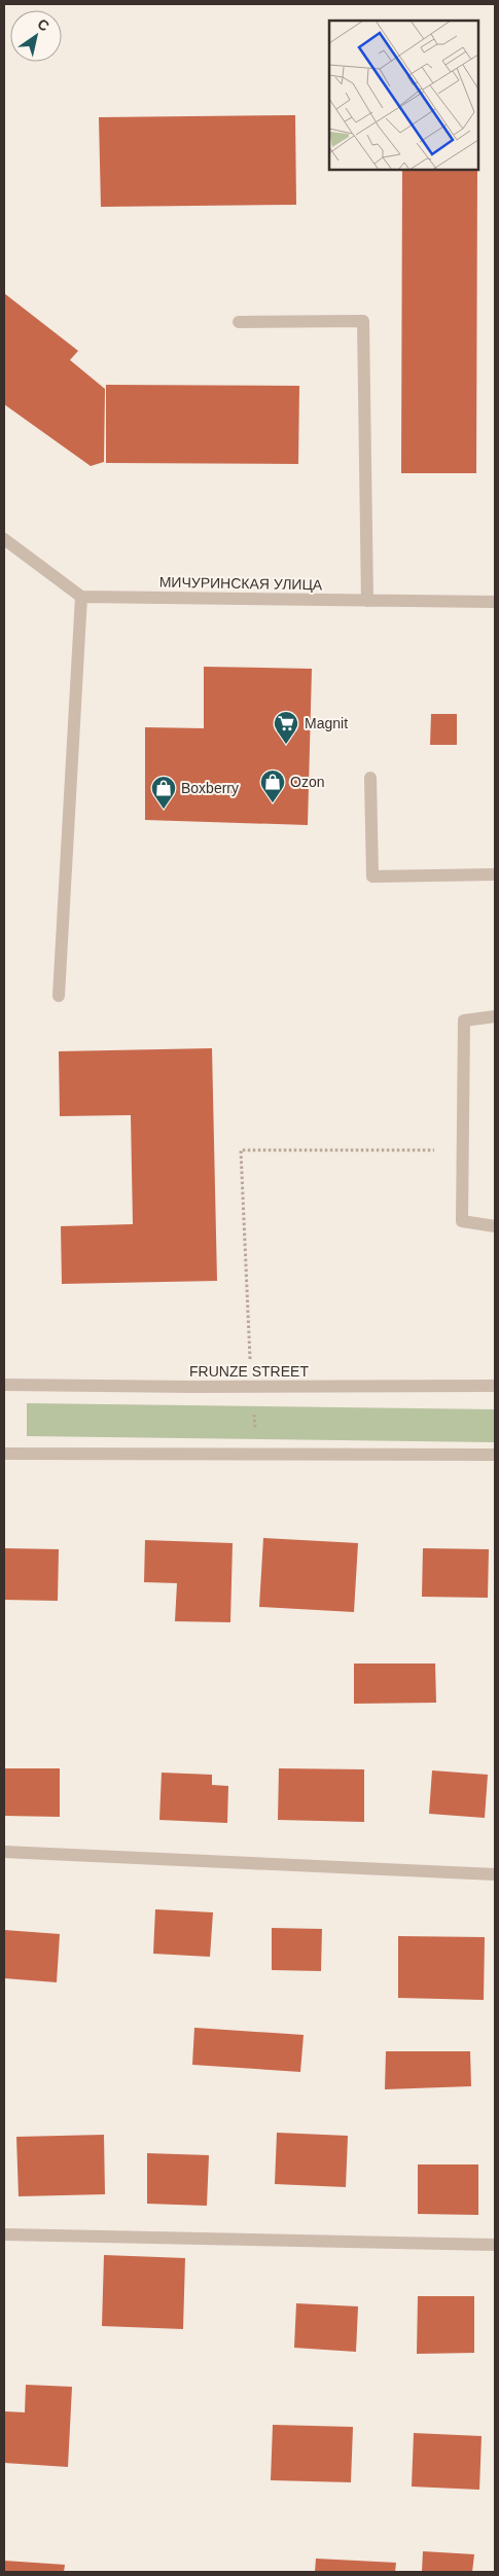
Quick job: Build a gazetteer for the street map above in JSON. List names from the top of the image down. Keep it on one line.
{"streets":{"street":["МИЧУРИНСКАЯ УЛИЦА","FRUNZE STREET"]},"places":{"supermarket":["Magnit"],"shop":["Ozon","Boxberry"]},"north":"top right"}
